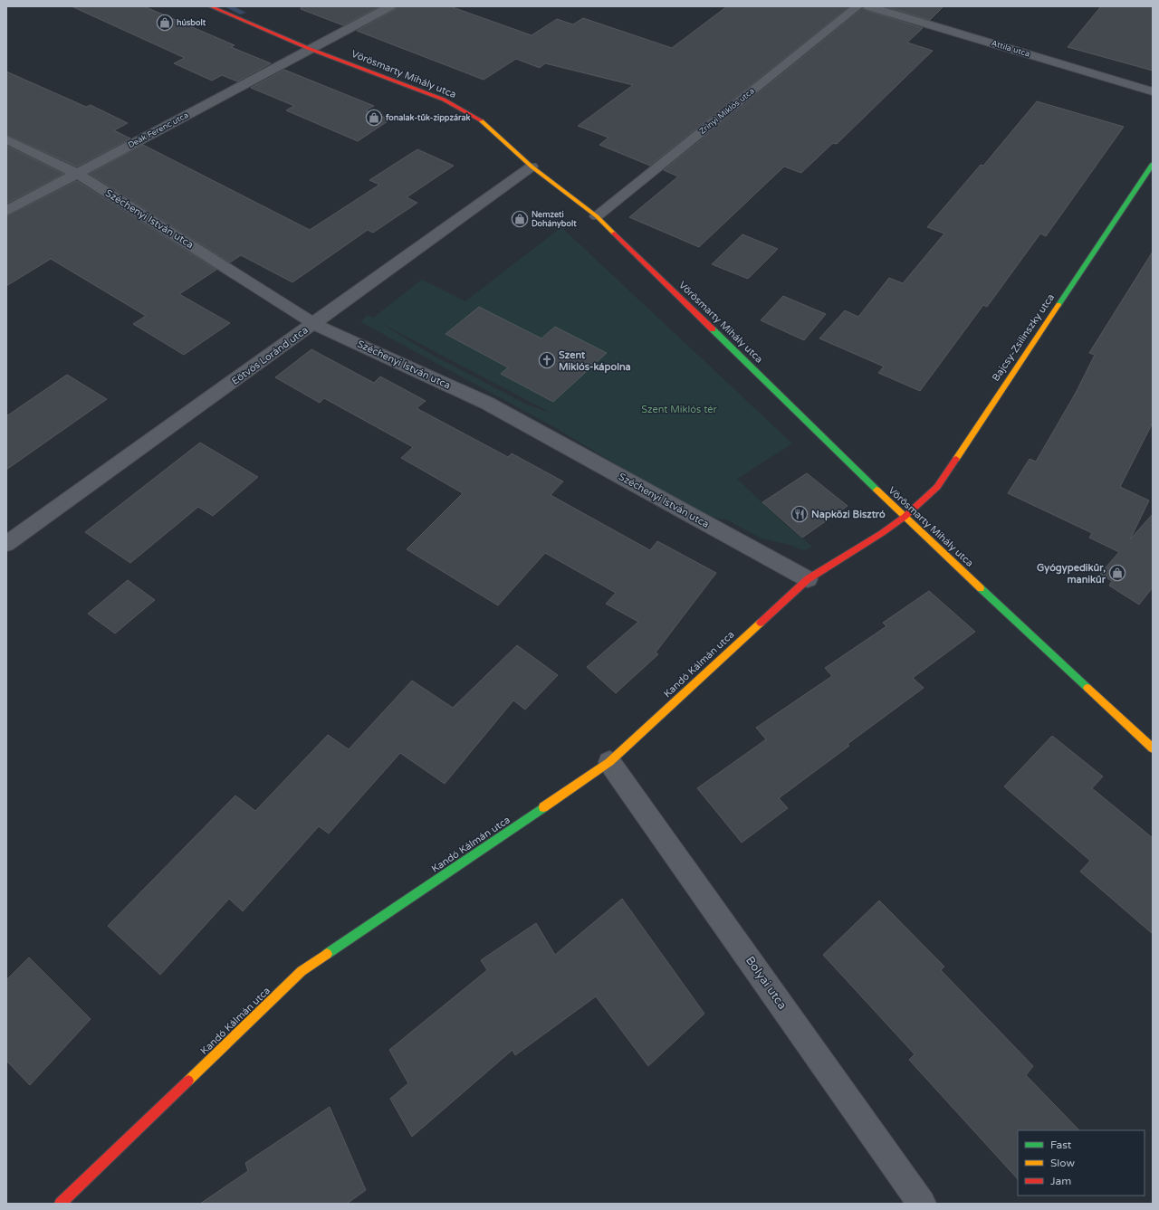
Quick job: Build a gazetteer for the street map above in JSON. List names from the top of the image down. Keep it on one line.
{"streets":{"street":["Attila utca","Vörösmarty Mihály utca","Zrínyi Miklós utca","Deák Ferenc utca","Széchenyi István utca","Bajcsy-Zsilinszky utca","Eötvös Loránd utca","Kandó Kálmán utca","Bolyai utca"]},"crossings":[["Vörösmarty Mihály utca","Zrínyi Miklós utca"],["Vörösmarty Mihály utca","Deák Ferenc utca"],["Vörösmarty Mihály utca","Bajcsy-Zsilinszky utca"],["Vörösmarty Mihály utca","Eötvös Loránd utca"],["Vörösmarty Mihály utca","Kandó Kálmán utca"],["Deák Ferenc utca","Széchenyi István utca"],["Széchenyi István utca","Eötvös Loránd utca"],["Széchenyi István utca","Kandó Kálmán utca"],["Bajcsy-Zsilinszky utca","Kandó Kálmán utca"],["Kandó Kálmán utca","Bolyai utca"]],"parks":["Szent Miklós tér"],"places":{"shop":["húsbolt","fonalak-tűk-zippzárak","Nemzeti Dohánybolt","Gyógypedikűr, manikűr"],"church":["Szent Miklós-kápolna"],"restaurant":["Napközi Bisztró"]},"legend":["Fast","Slow","Jam"]}
